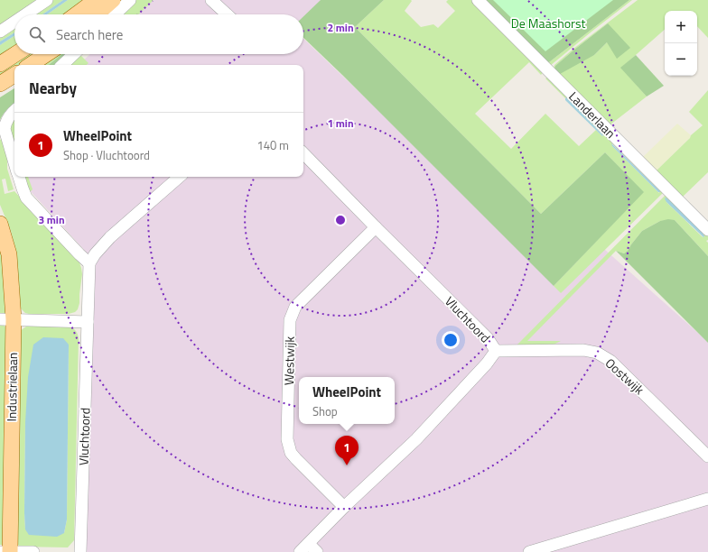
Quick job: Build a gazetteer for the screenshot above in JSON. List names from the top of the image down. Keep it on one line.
{"streets":{"main road":["Industrielaan"],"street":["Landerlaan","Vluchtoord","Westwijk","Oostwijk"]},"crossings":[["Vluchtoord","Westwijk"],["Vluchtoord","Oostwijk"]],"parks":["De Maashorst"],"page":{"map_buttons":["+","−"],"search":"Search here","heading":"Nearby","list":[{"mark":"1","name":"WheelPoint","note":"Shop · Vluchtoord","value":"140 m"}],"popup":["WheelPoint","Shop"],"pins":"1"},"rings":["2 min","1 min","3 min"]}
